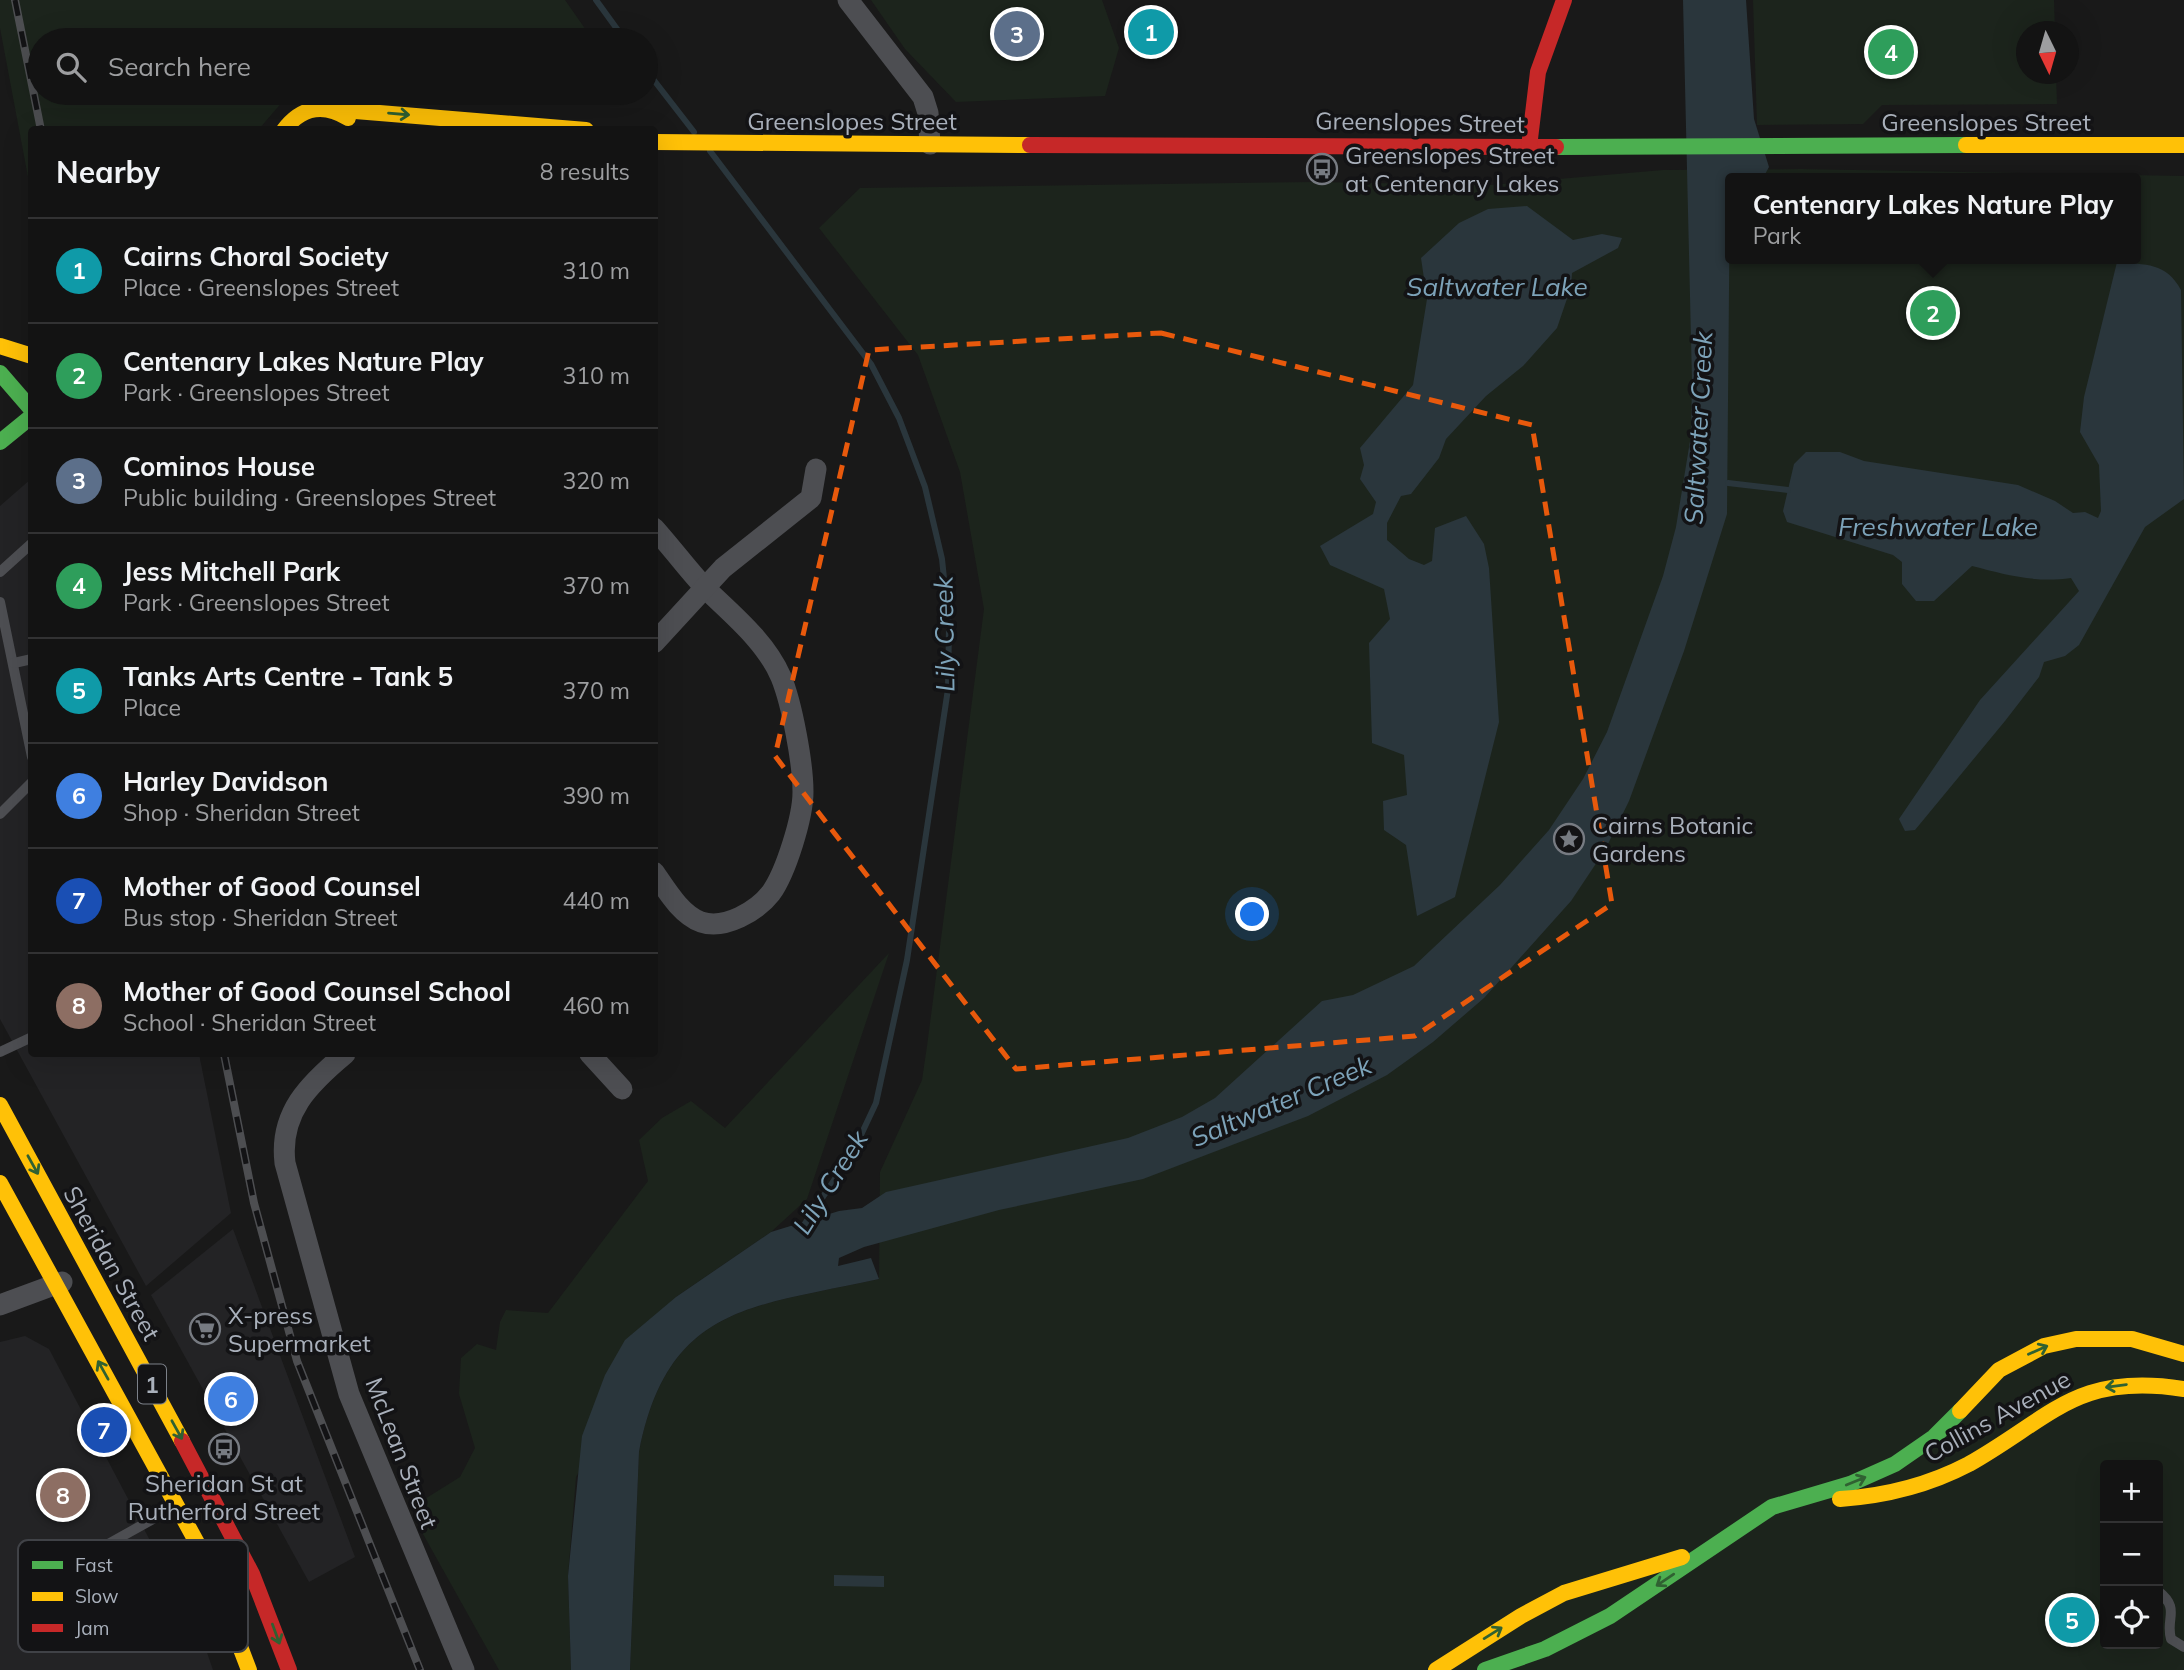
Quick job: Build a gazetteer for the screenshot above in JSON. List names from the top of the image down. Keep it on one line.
{"streets":{"main road":["Greenslopes Street","Sheridan Street","1","Collins Avenue"],"street":["McLean Street"]},"water":["Saltwater Lake","Saltwater Creek","Freshwater Lake","Lily Creek"],"places":{"bus stop":["Greenslopes Street at Centenary Lakes","Sheridan St at Rutherford Street"],"place":["Cairns Botanic Gardens"],"supermarket":["X-press Supermarket"]},"legend":["Fast","Slow","Jam"],"north":"bottom","page":{"pins":["1","3","4","2","6","7","8","5"],"search":"Search here","heading":["Nearby","8 results"],"popup":["Centenary Lakes Nature Play","Park"],"list":[{"mark":"1","name":"Cairns Choral Society","note":"Place · Greenslopes Street","value":"310 m"},{"mark":"2","name":"Centenary Lakes Nature Play","note":"Park · Greenslopes Street","value":"310 m"},{"mark":"3","name":"Cominos House","note":"Public building · Greenslopes Street","value":"320 m"},{"mark":"4","name":"Jess Mitchell Park","note":"Park · Greenslopes Street","value":"370 m"},{"mark":"5","name":"Tanks Arts Centre - Tank 5","note":"Place","value":"370 m"},{"mark":"6","name":"Harley Davidson","note":"Shop · Sheridan Street","value":"390 m"},{"mark":"7","name":"Mother of Good Counsel","note":"Bus stop · Sheridan Street","value":"440 m"},{"mark":"8","name":"Mother of Good Counsel School","note":"School · Sheridan Street","value":"460 m"}],"map_buttons":["+","−"]}}
